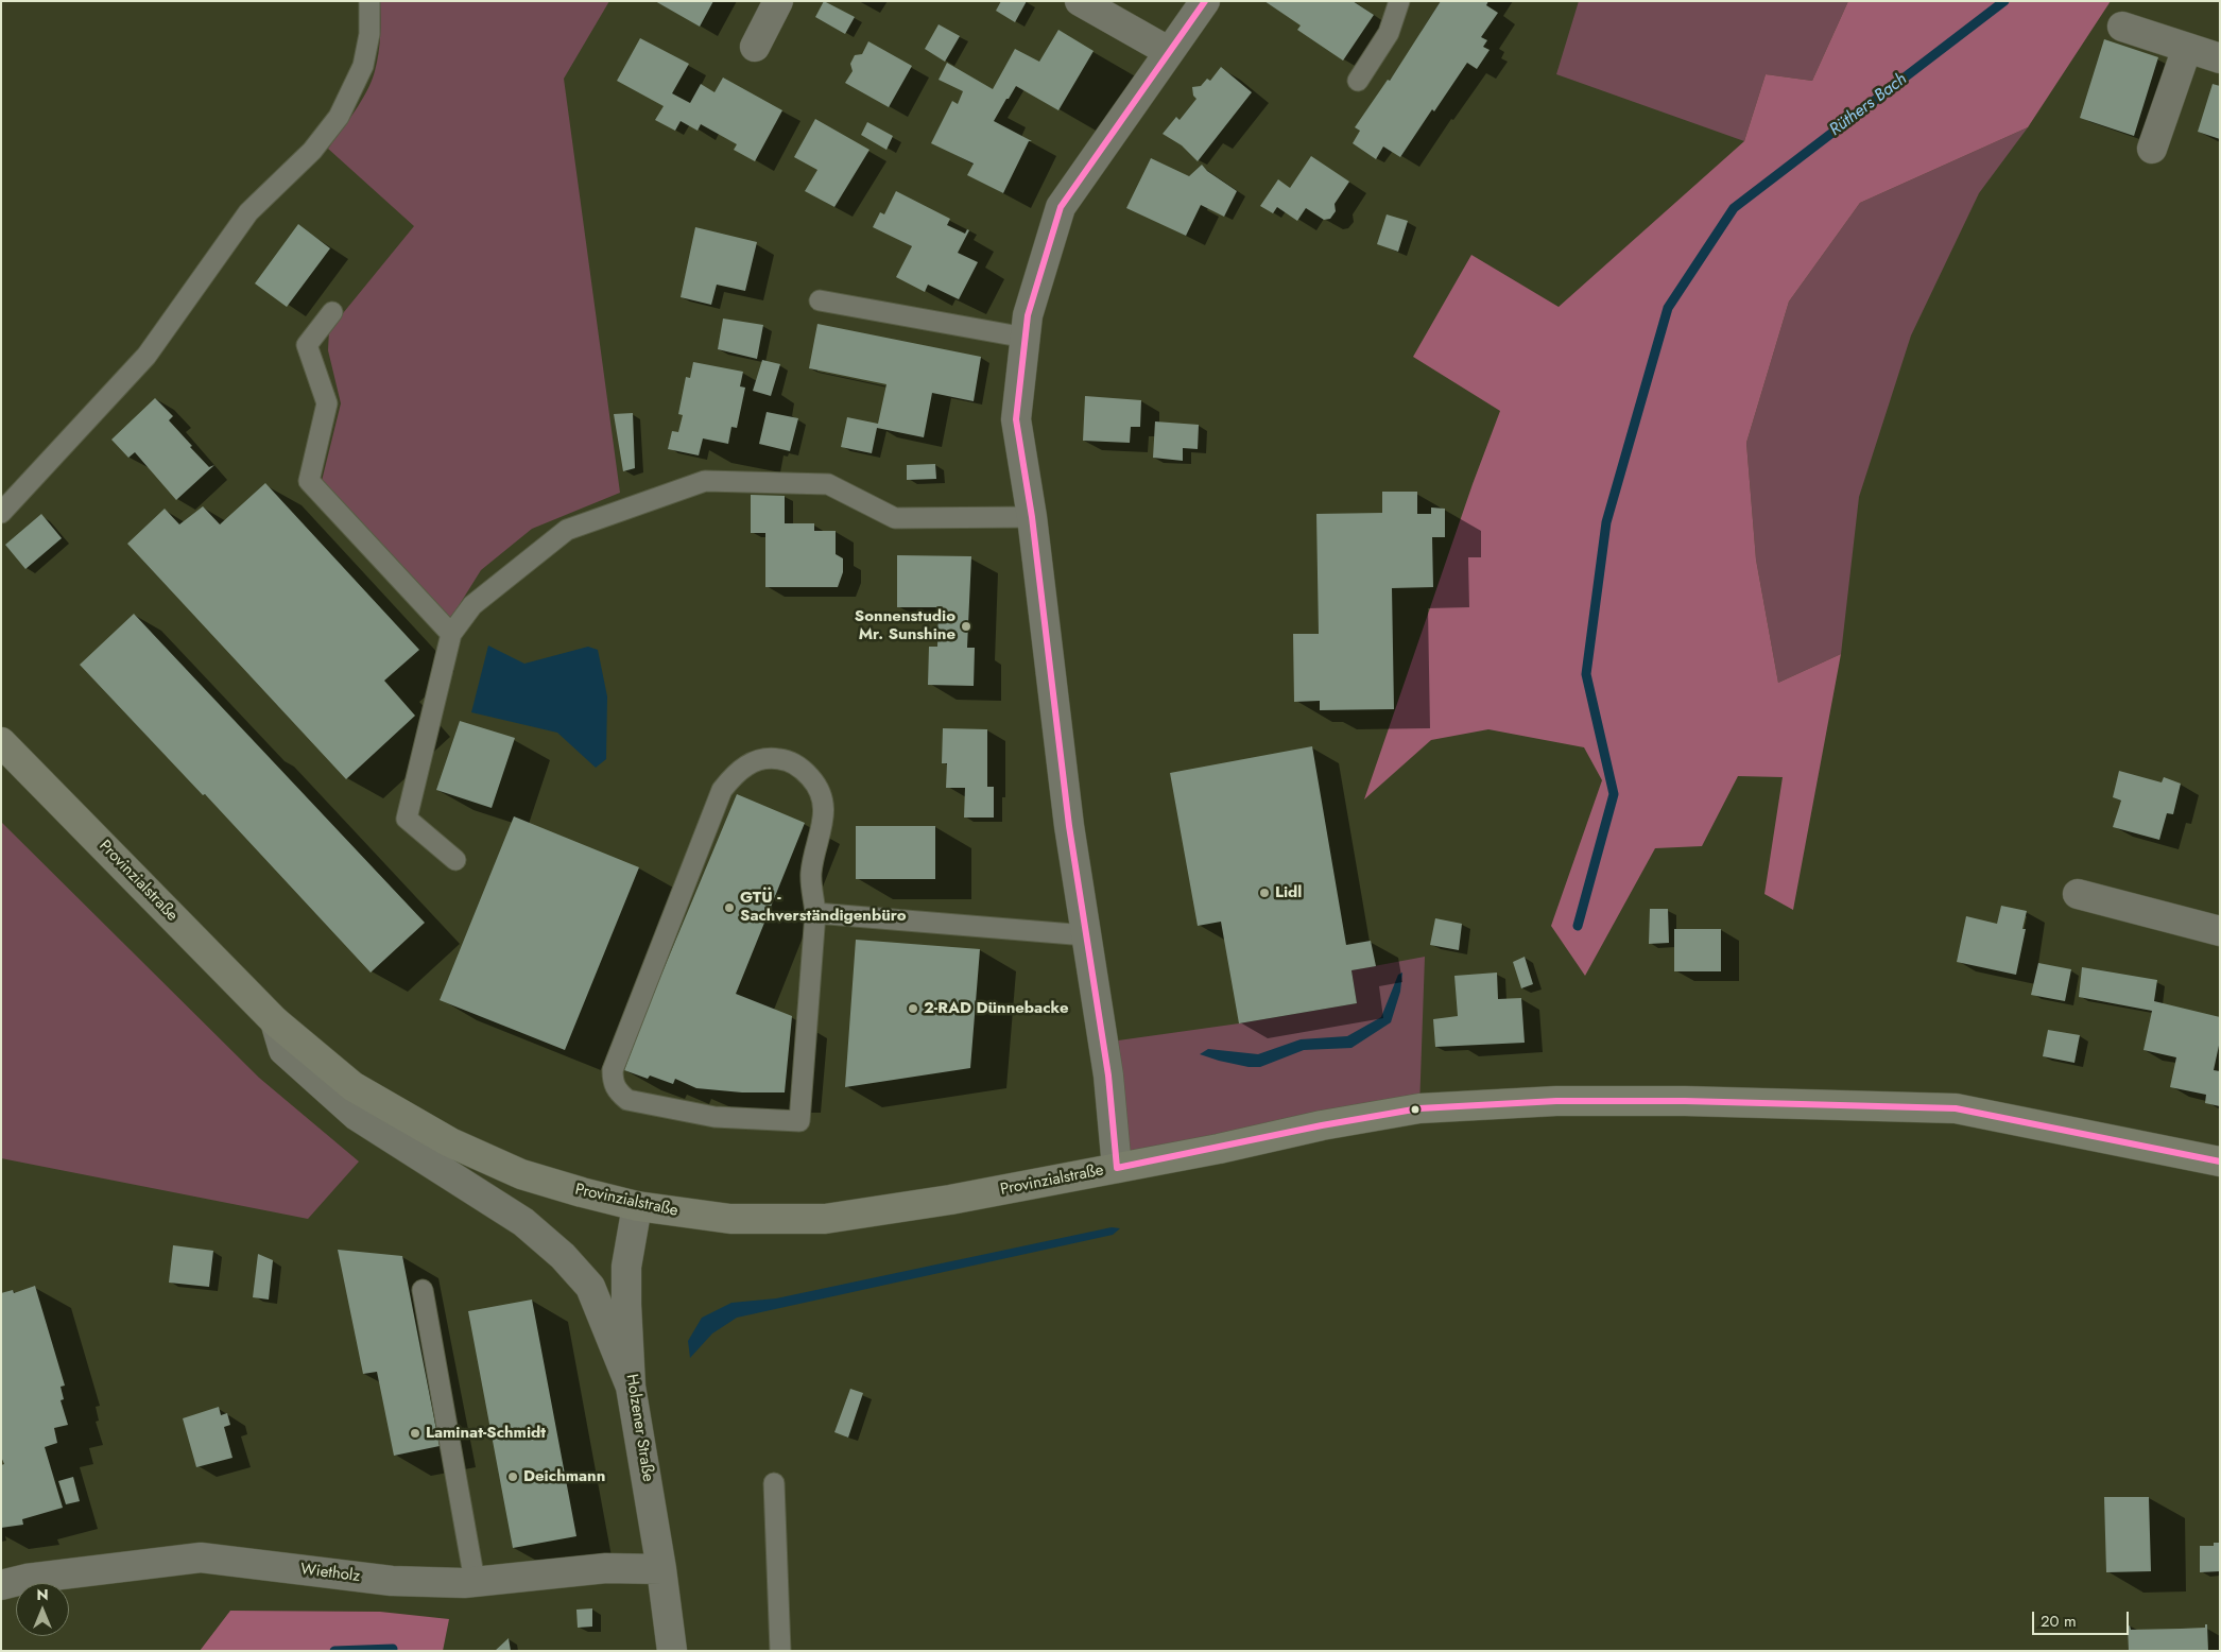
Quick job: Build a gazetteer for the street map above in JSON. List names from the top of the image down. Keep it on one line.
{"streets":{"main road":["Provinzialstraße"],"street":["Holzener Straße","Wietholz"]},"crossings":[["Provinzialstraße","Holzener Straße"],["Holzener Straße","Wietholz"]],"water":["Rüthers Bach"],"places":["Sonnenstudio Mr. Sunshine","Lidl","GTÜ - Sachverständigenbüro","2-RAD Dünnebacke","Laminat-Schmidt","Deichmann"],"scale_bar":"20 m","north":"top"}
